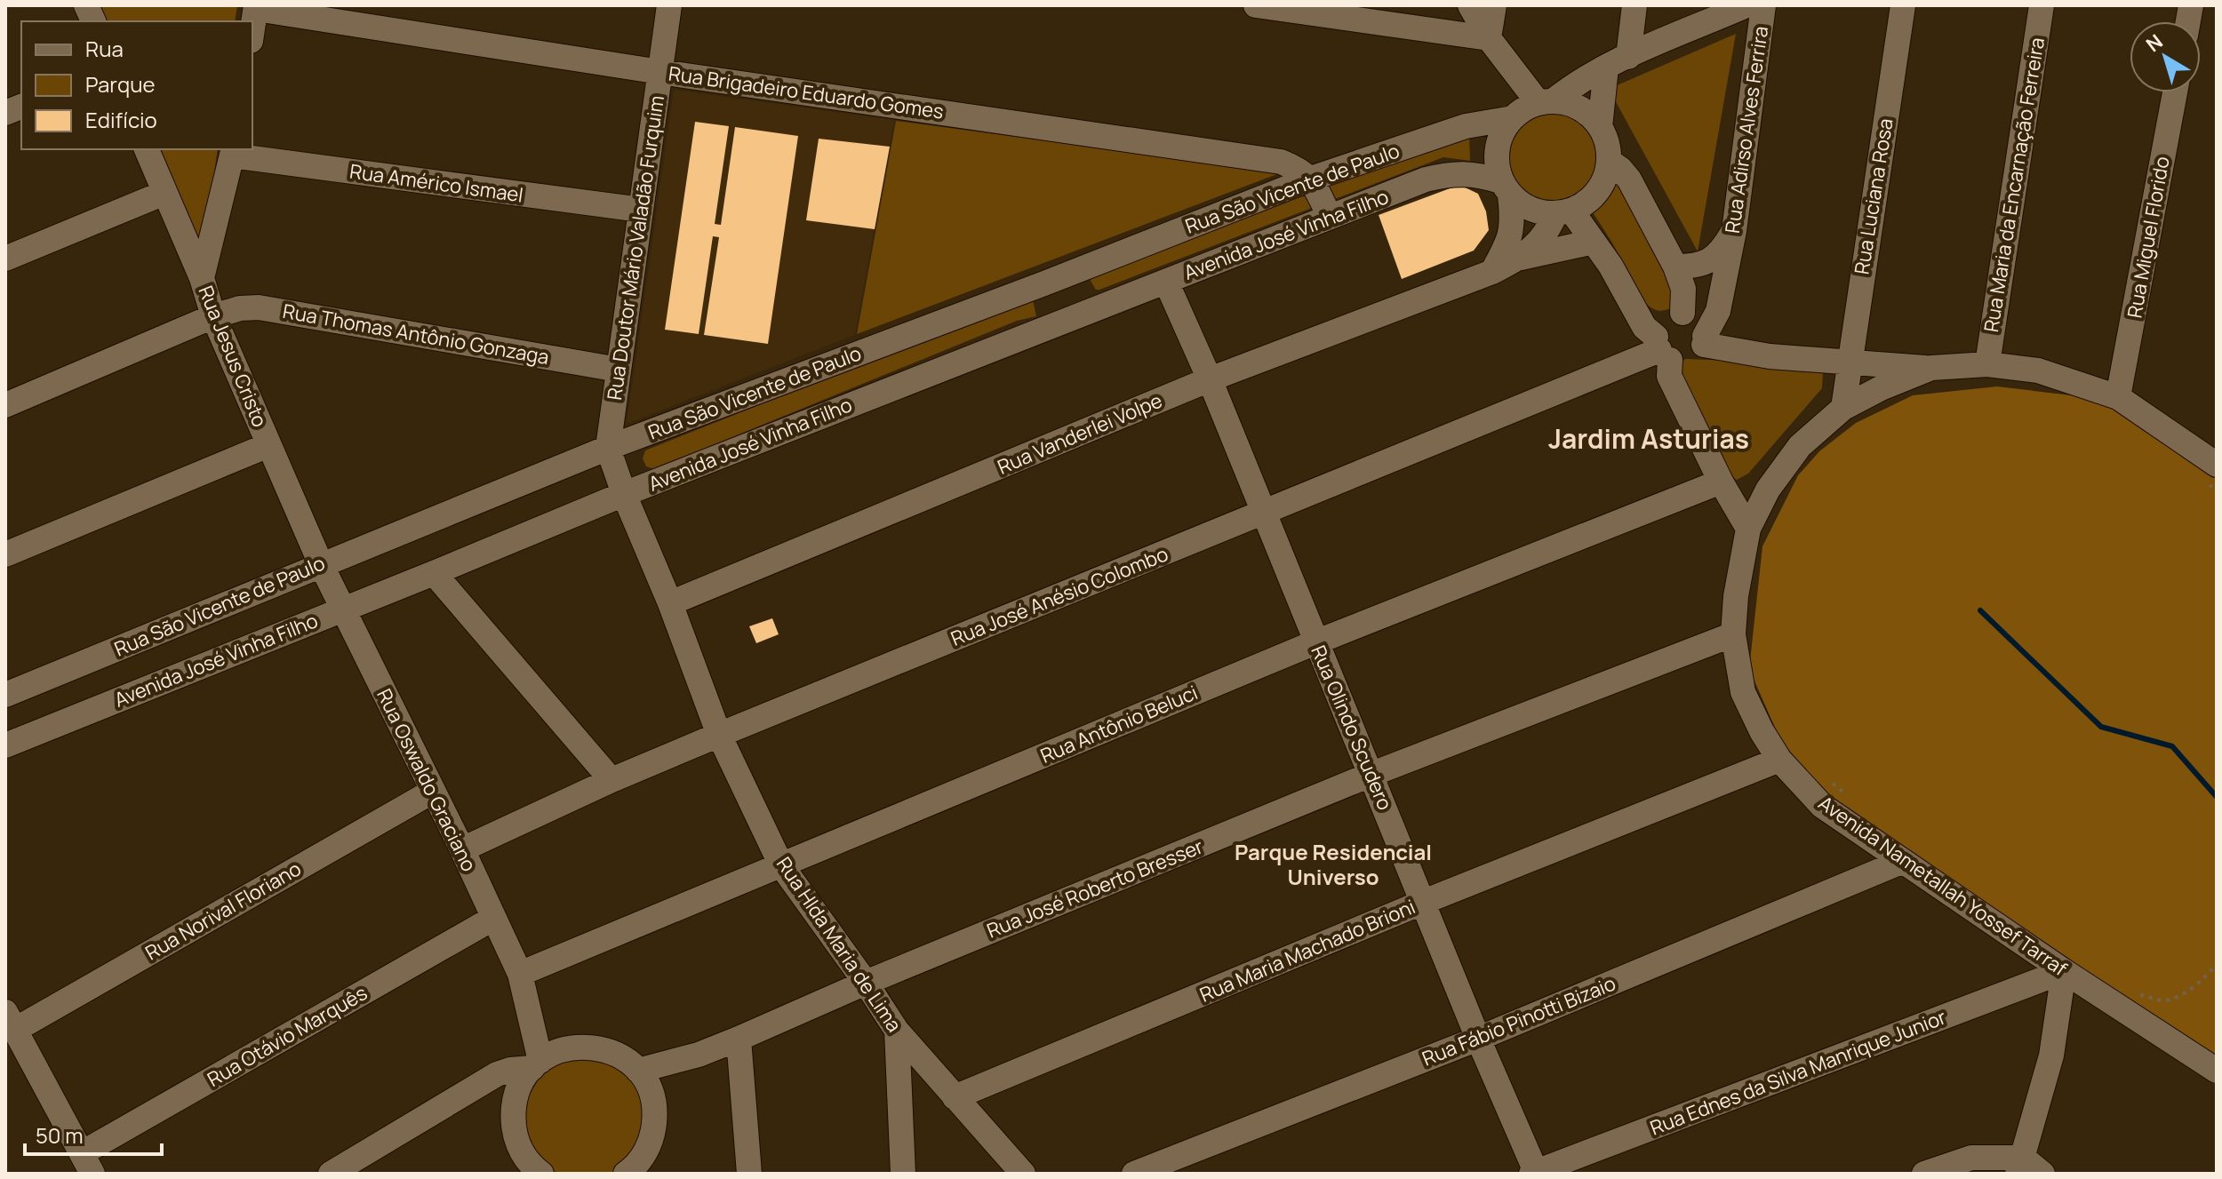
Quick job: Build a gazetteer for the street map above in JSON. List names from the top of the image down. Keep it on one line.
{"streets":{"street":["Rua Brigadeiro Eduardo Gomes","Rua Adirso Alves Ferrira","Rua Américo Ismael","Rua Maria da Encarnação Ferreira","Rua São Vicente de Paulo","Rua Luciana Rosa","Avenida José Vinha Filho","Rua Miguel Florido","Rua Doutor Mário Valadão Furquim","Rua Thomas Antônio Gonzaga","Rua Jesus Cristo","Rua Vanderlei Volpe","Rua José Anésio Colombo","Rua Antônio Beluci","Rua Olindo Scudero","Rua Oswaldo Graciano","Avenida Nametallah Yossef Tarraf","Rua José Roberto Bresser","Rua Norival Floriano","Rua Hlda Maria de Lima","Rua Maria Machado Brioni","Rua Fábio Pinotti Bizaio","Rua Otávio Marquês","Rua Ednes da Silva Manrique Junior"]},"crossings":[["Rua Brigadeiro Eduardo Gomes","Rua São Vicente de Paulo"],["Rua Brigadeiro Eduardo Gomes","Rua Doutor Mário Valadão Furquim"],["Rua Adirso Alves Ferrira","Rua José Anésio Colombo"],["Rua Américo Ismael","Rua Doutor Mário Valadão Furquim"],["Rua Maria da Encarnação Ferreira","Avenida Nametallah Yossef Tarraf"],["Rua São Vicente de Paulo","Avenida José Vinha Filho"],["Rua São Vicente de Paulo","Rua Doutor Mário Valadão Furquim"],["Rua São Vicente de Paulo","Rua Jesus Cristo"],["Rua São Vicente de Paulo","Rua Vanderlei Volpe"],["Rua São Vicente de Paulo","Rua Oswaldo Graciano"],["Rua São Vicente de Paulo","Rua Hlda Maria de Lima"],["Rua Luciana Rosa","Avenida Nametallah Yossef Tarraf"],["Avenida José Vinha Filho","Rua Vanderlei Volpe"],["Avenida José Vinha Filho","Rua Olindo Scudero"],["Avenida José Vinha Filho","Rua Oswaldo Graciano"],["Avenida José Vinha Filho","Rua Hlda Maria de Lima"],["Rua Miguel Florido","Avenida Nametallah Yossef Tarraf"],["Rua Doutor Mário Valadão Furquim","Rua Thomas Antônio Gonzaga"],["Rua Doutor Mário Valadão Furquim","Rua Hlda Maria de Lima"],["Rua Thomas Antônio Gonzaga","Rua Jesus Cristo"],["Rua Jesus Cristo","Rua Oswaldo Graciano"],["Rua Vanderlei Volpe","Rua Olindo Scudero"],["Rua Vanderlei Volpe","Rua Hlda Maria de Lima"],["Rua José Anésio Colombo","Rua Olindo Scudero"],["Rua José Anésio Colombo","Rua Oswaldo Graciano"],["Rua José Anésio Colombo","Rua Hlda Maria de Lima"],["Rua Antônio Beluci","Rua Olindo Scudero"],["Rua Antônio Beluci","Rua Oswaldo Graciano"],["Rua Antônio Beluci","Rua Hlda Maria de Lima"],["Rua Olindo Scudero","Rua José Roberto Bresser"],["Rua Olindo Scudero","Rua Maria Machado Brioni"],["Rua Olindo Scudero","Rua Fábio Pinotti Bizaio"],["Rua Olindo Scudero","Rua Ednes da Silva Manrique Junior"],["Rua Oswaldo Graciano","Rua Norival Floriano"],["Rua Oswaldo Graciano","Rua Otávio Marquês"],["Avenida Nametallah Yossef Tarraf","Rua José Roberto Bresser"],["Avenida Nametallah Yossef Tarraf","Rua Maria Machado Brioni"],["Avenida Nametallah Yossef Tarraf","Rua Fábio Pinotti Bizaio"],["Avenida Nametallah Yossef Tarraf","Rua Ednes da Silva Manrique Junior"],["Rua José Roberto Bresser","Rua Hlda Maria de Lima"],["Rua Hlda Maria de Lima","Rua Maria Machado Brioni"]],"districts":["Jardim Asturias","Parque Residencial Universo"],"legend":["Rua","Parque","Edifício"],"scale_bar":"50 m","north":"top left"}
